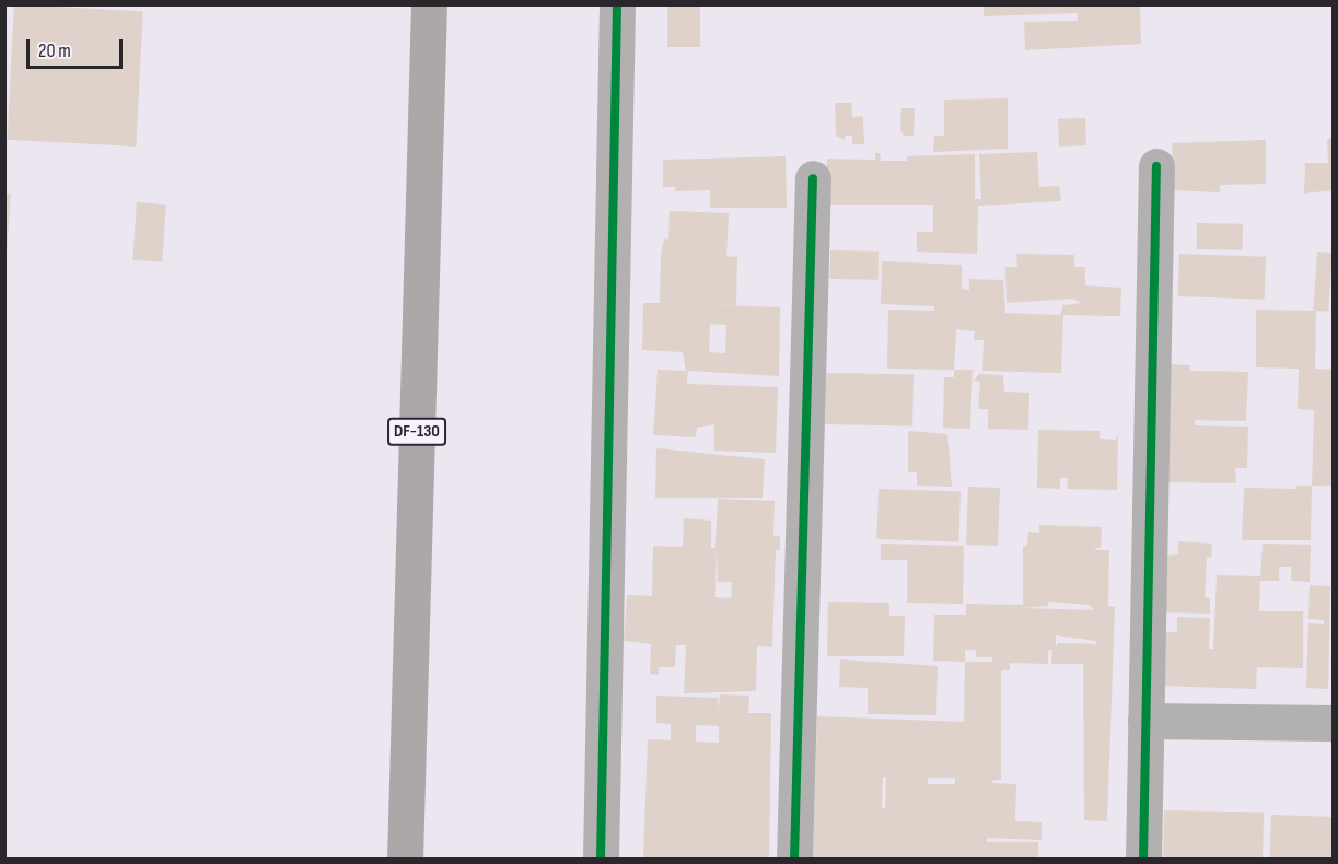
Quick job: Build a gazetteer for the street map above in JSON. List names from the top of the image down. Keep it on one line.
{"streets":{"main road":["DF-130"]},"scale_bar":"20 m"}
